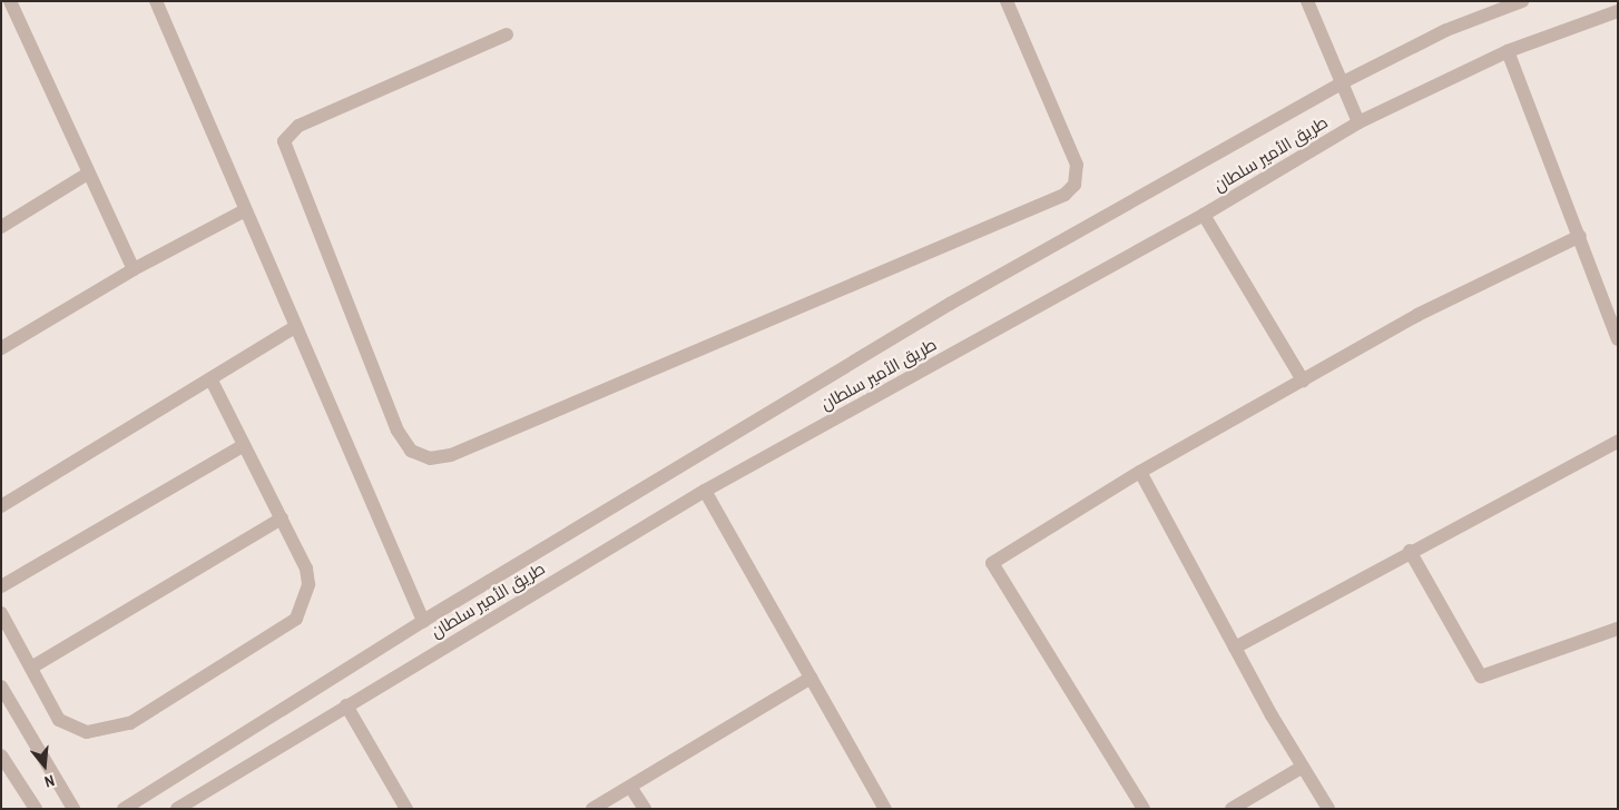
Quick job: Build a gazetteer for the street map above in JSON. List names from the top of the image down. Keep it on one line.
{"streets":{"street":["طريق الأمير سلطان"]},"north":"bottom"}
